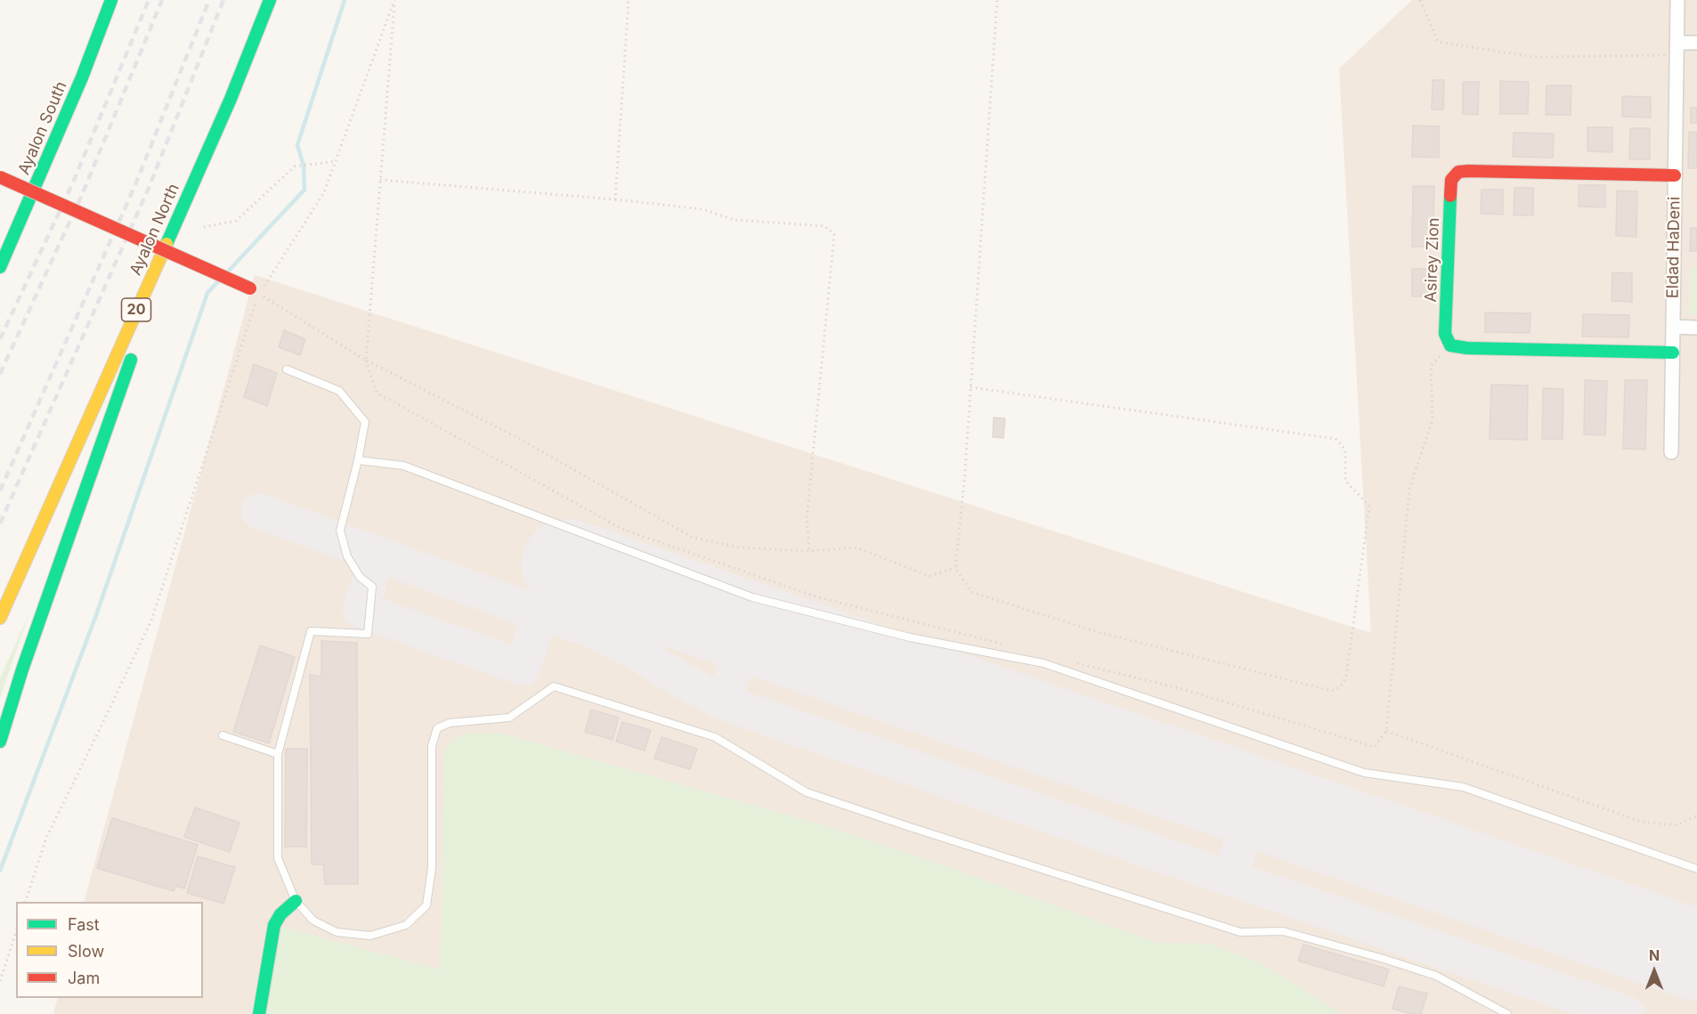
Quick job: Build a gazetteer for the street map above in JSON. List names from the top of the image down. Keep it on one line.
{"streets":{"main road":["Ayalon South","Ayalon North","Asirey Zion","20"],"street":["Eldad HaDeni"]},"crossings":[["Eldad HaDeni","Asirey Zion"]],"legend":["Fast","Slow","Jam"],"north":"top"}
